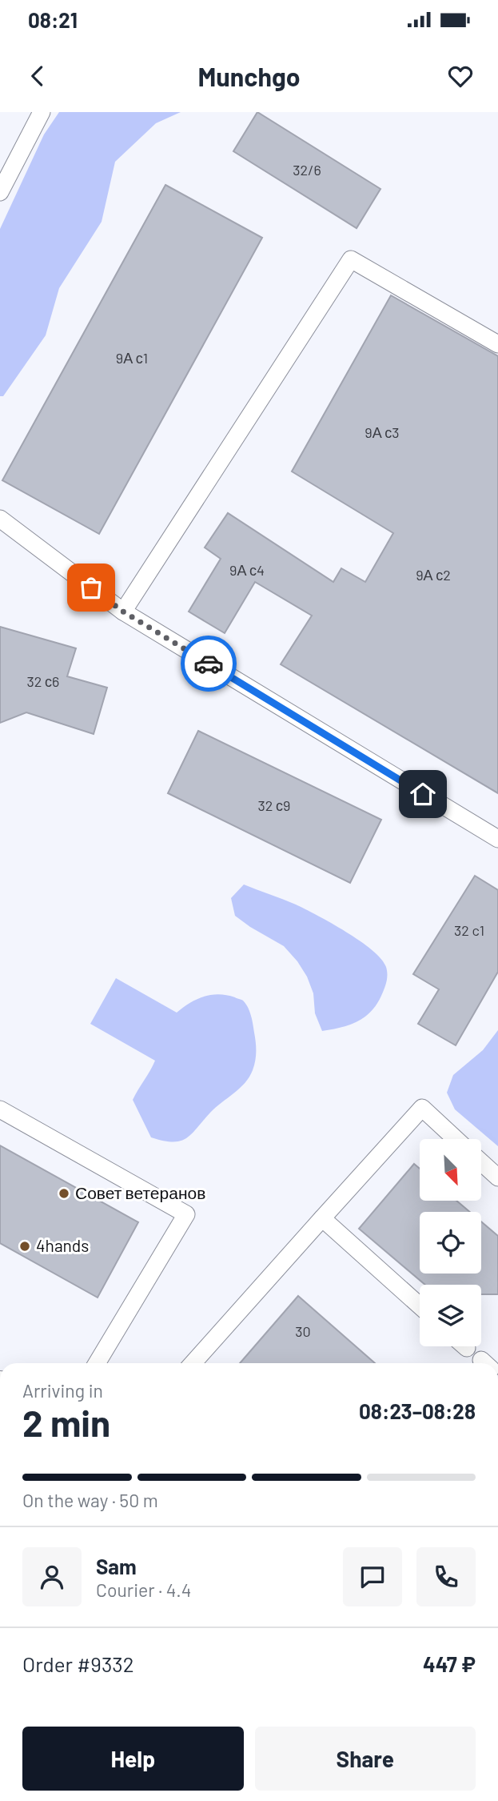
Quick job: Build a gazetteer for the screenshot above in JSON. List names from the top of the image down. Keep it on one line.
{"places":["Совет ветеранов","4hands"],"house_numbers":["32/6","9А с1","9А с3","9А с4","9А с2","32 с6","32 с9","32 c1","30"],"north":"bottom right","page":{"status":"08:21","header":"Munchgo","heading":["2 min","Arriving in","08:23–08:28"],"panel":["Sam","Courier · 4.4","Order #9332","447 ₽"],"bar":"On the way · 50 m","buttons":["Help","Share"]}}
